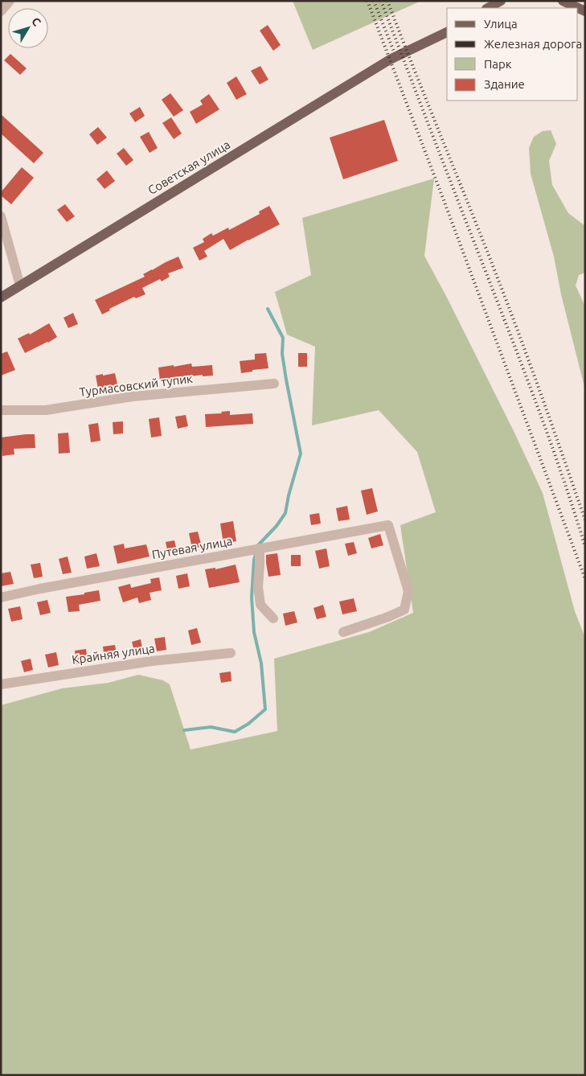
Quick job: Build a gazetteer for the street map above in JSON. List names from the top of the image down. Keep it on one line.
{"streets":{"main road":["Советская улица"],"street":["Турмасовский тупик","Путевая улица","Крайняя улица"]},"legend":["Улица","Железная дорога","Парк","Здание"],"north":"top right"}
